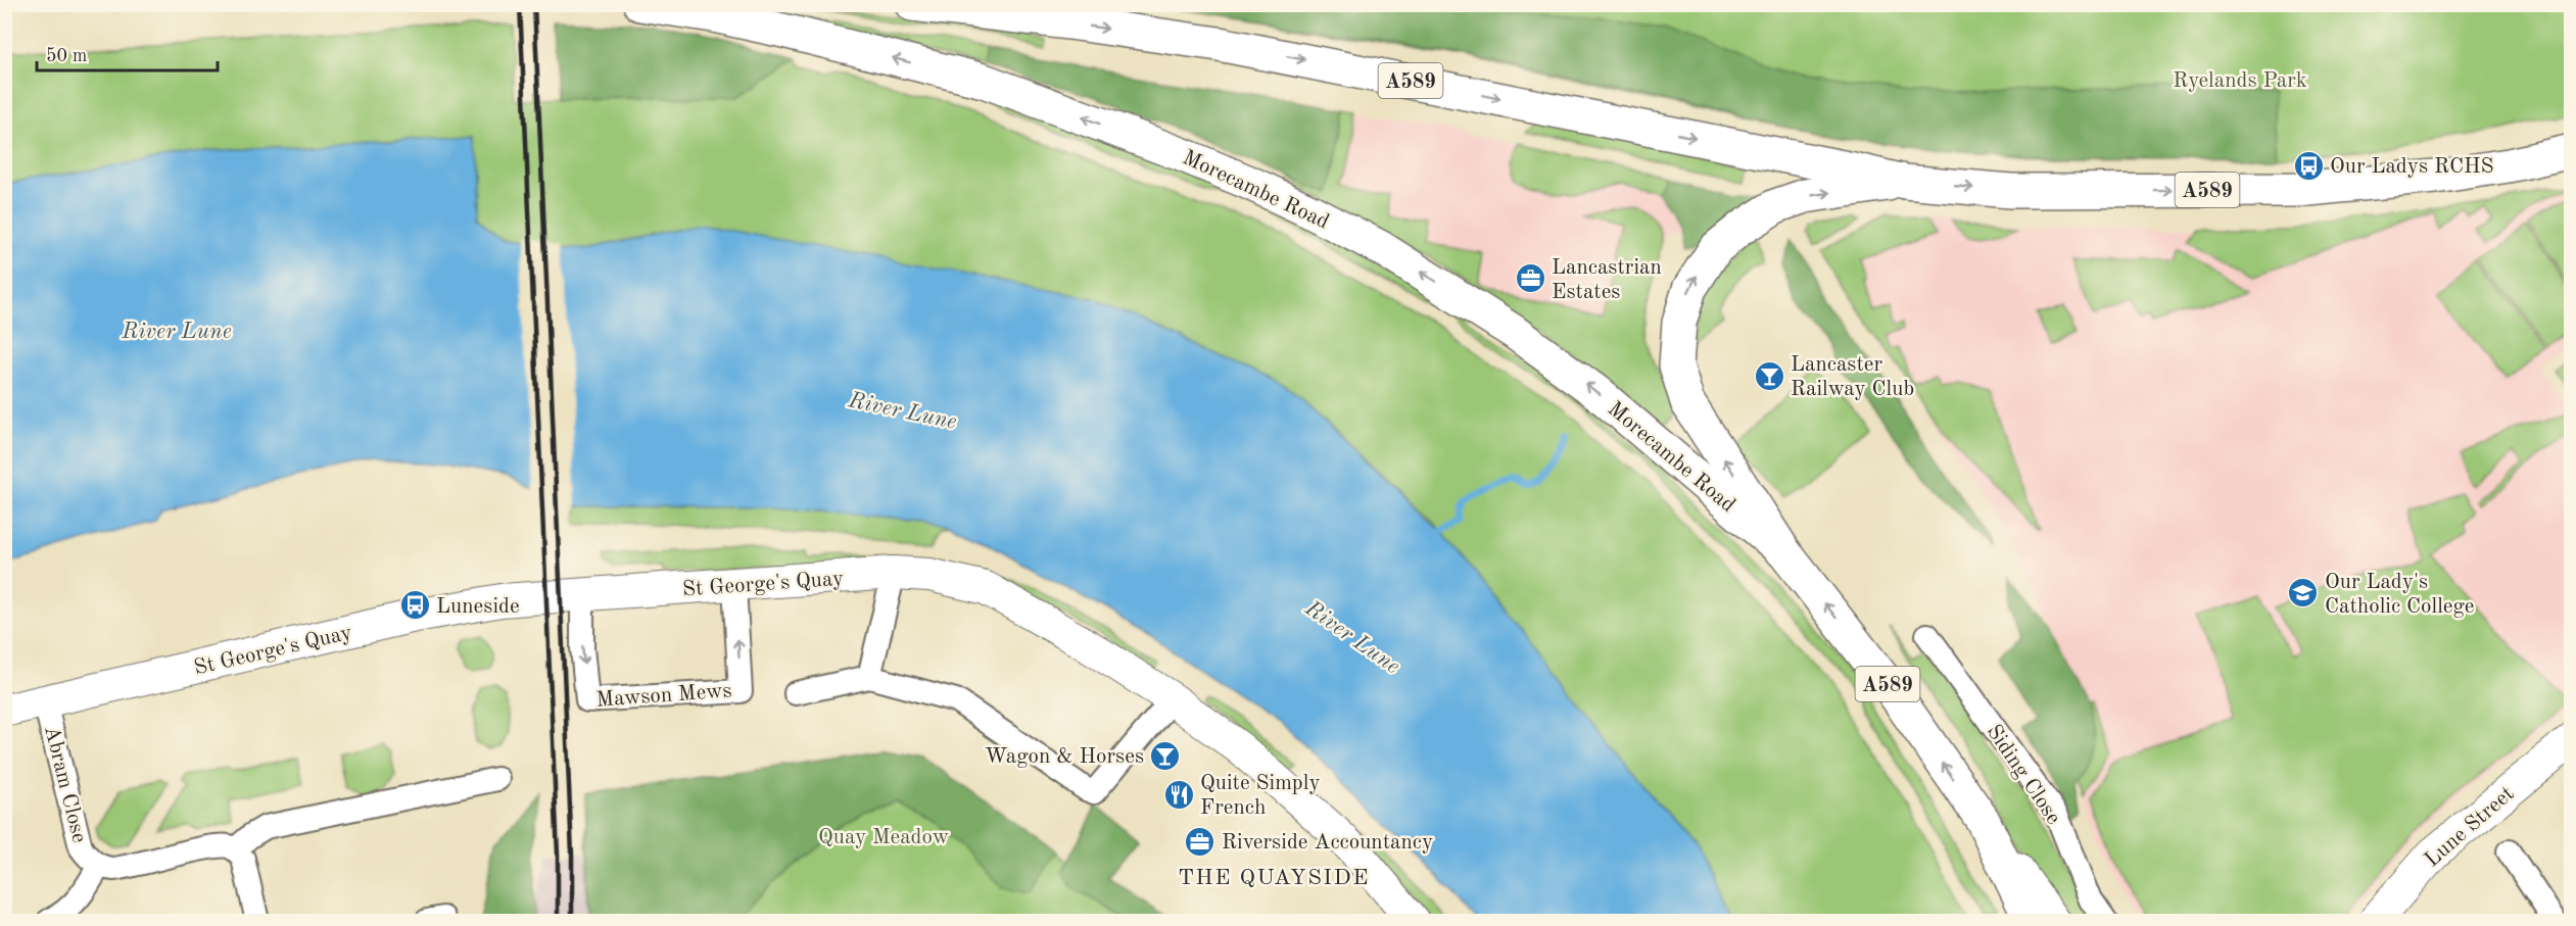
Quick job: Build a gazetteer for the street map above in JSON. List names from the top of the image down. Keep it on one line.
{"streets":{"main road":["A589","Morecambe Road"],"street":["St George's Quay","Mawson Mews","Siding Close","Abram Close","Lune Street"]},"crossings":[["St George's Quay","Mawson Mews"],["St George's Quay","Abram Close"]],"districts":["THE QUAYSIDE"],"water":["River Lune"],"parks":["Ryelands Park","Quay Meadow"],"places":{"bus stop":["Our Ladys RCHS","Luneside"],"office":["Lancastrian Estates","Riverside Accountancy"],"bar":["Lancaster Railway Club","Wagon & Horses"],"school or university":["Our Lady's Catholic College"],"restaurant":["Quite Simply French"]},"scale_bar":"50 m"}
